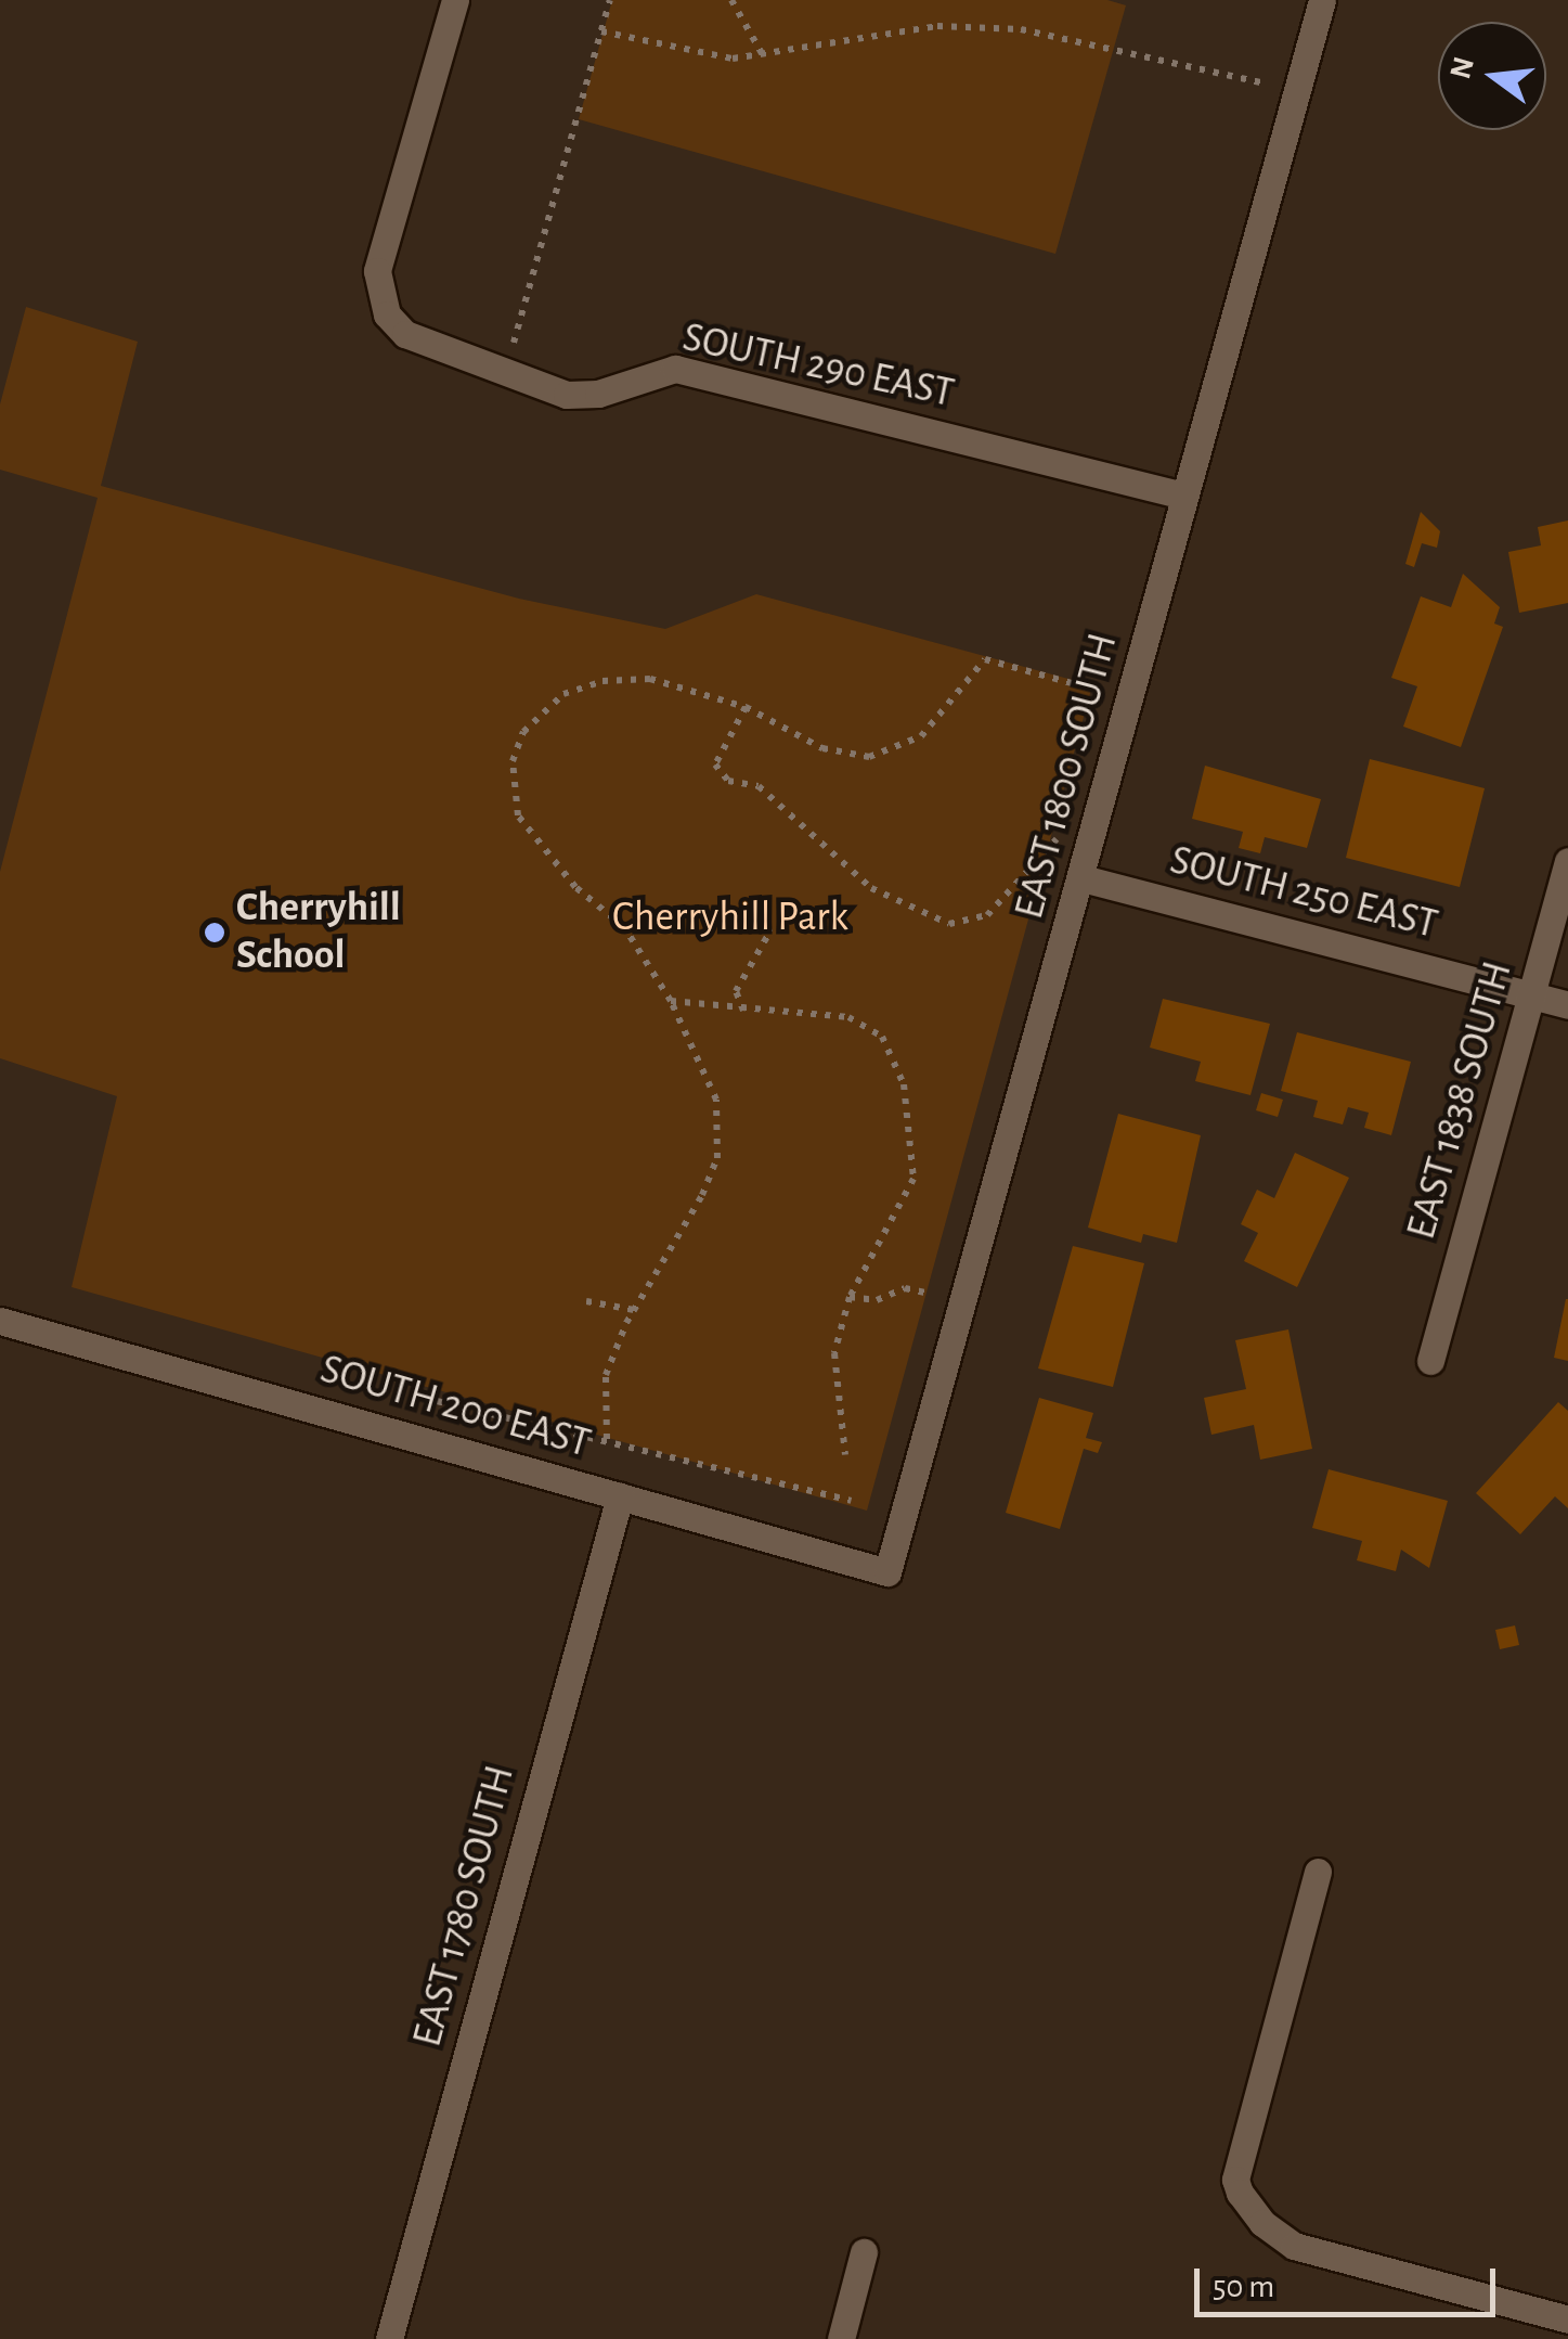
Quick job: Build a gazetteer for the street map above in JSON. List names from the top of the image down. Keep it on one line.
{"streets":{"street":["SOUTH 290 EAST","EAST 1800 SOUTH","SOUTH 250 EAST","EAST 1838 SOUTH","SOUTH 200 EAST","EAST 1780 SOUTH"]},"crossings":[["SOUTH 290 EAST","EAST 1800 SOUTH"],["EAST 1800 SOUTH","SOUTH 250 EAST"],["EAST 1800 SOUTH","SOUTH 200 EAST"],["SOUTH 250 EAST","EAST 1838 SOUTH"],["SOUTH 200 EAST","EAST 1780 SOUTH"]],"parks":["Cherryhill Park"],"places":["Cherryhill School"],"scale_bar":"50 m","north":"left"}
